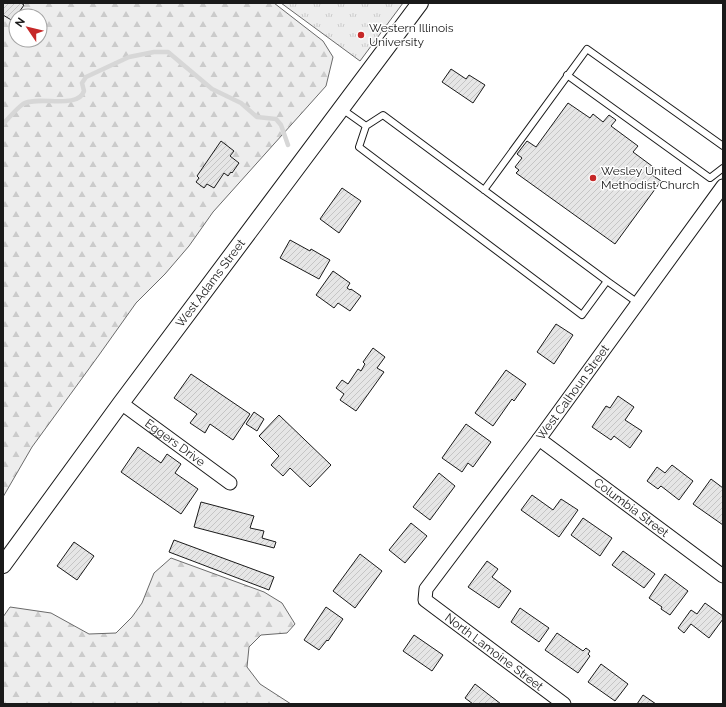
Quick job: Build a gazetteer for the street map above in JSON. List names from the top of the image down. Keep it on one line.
{"streets":{"street":["West Adams Street","West Calhoun Street","Eggers Drive","Columbia Street","North Lamoine Street"]},"crossings":[["West Adams Street","Eggers Drive"],["West Calhoun Street","Columbia Street"],["West Calhoun Street","North Lamoine Street"]],"places":["Western Illinois University","Wesley United Methodist Church"],"north":"top left"}
